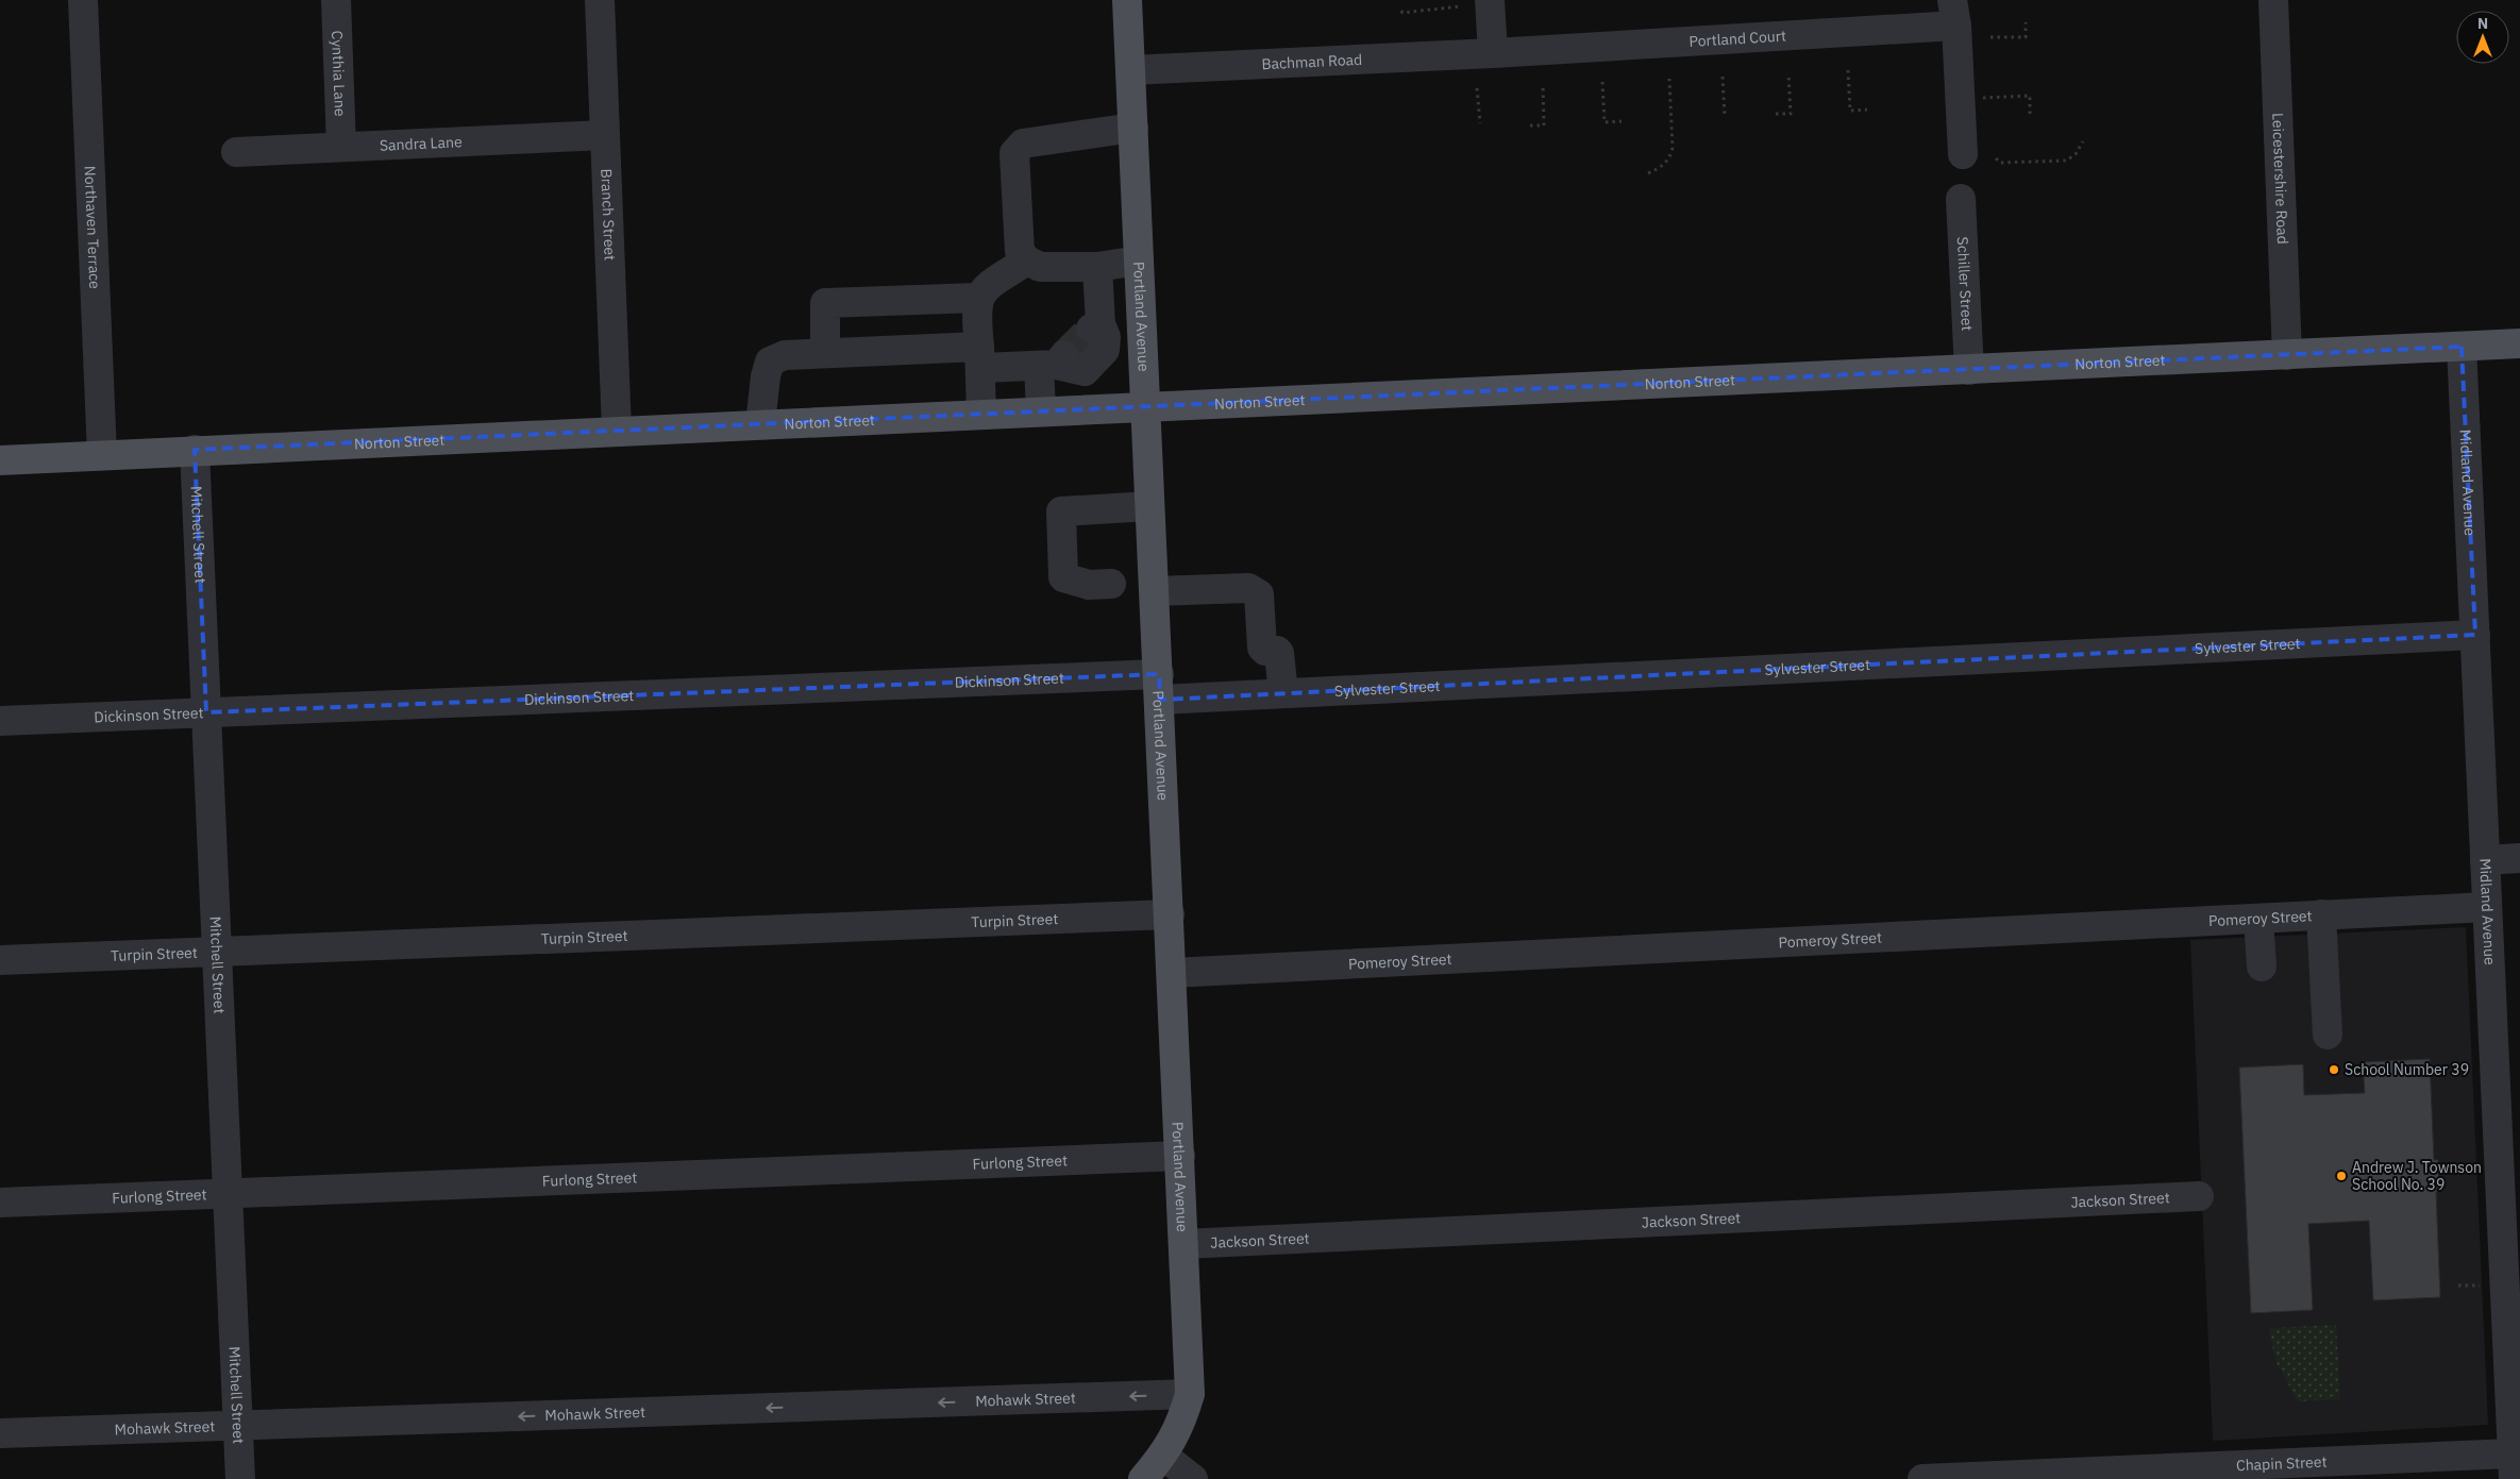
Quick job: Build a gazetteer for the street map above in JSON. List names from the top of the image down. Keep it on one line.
{"streets":{"main road":["Portland Avenue","Norton Street"],"street":["Portland Court","Bachman Road","Cynthia Lane","Sandra Lane","Leicestershire Road","Branch Street","Northaven Terrace","Schiller Street","Midland Avenue","Mitchell Street","Sylvester Street","Dickinson Street","Pomeroy Street","Turpin Street","Furlong Street","Jackson Street","Mohawk Street","Chapin Street"]},"crossings":[["Portland Court","Bachman Road"],["Bachman Road","Portland Avenue"],["Cynthia Lane","Sandra Lane"],["Sandra Lane","Branch Street"],["Leicestershire Road","Norton Street"],["Branch Street","Norton Street"],["Northaven Terrace","Norton Street"],["Schiller Street","Norton Street"],["Portland Avenue","Norton Street"],["Portland Avenue","Sylvester Street"],["Portland Avenue","Dickinson Street"],["Portland Avenue","Pomeroy Street"],["Portland Avenue","Turpin Street"],["Portland Avenue","Furlong Street"],["Portland Avenue","Jackson Street"],["Portland Avenue","Mohawk Street"],["Norton Street","Midland Avenue"],["Norton Street","Mitchell Street"],["Midland Avenue","Sylvester Street"],["Midland Avenue","Pomeroy Street"],["Midland Avenue","Chapin Street"],["Mitchell Street","Dickinson Street"],["Mitchell Street","Turpin Street"],["Mitchell Street","Furlong Street"],["Mitchell Street","Mohawk Street"],["Sylvester Street","Dickinson Street"]],"one_way":["Mohawk Street"],"places":["School Number 39","Andrew J. Townson School No. 39"],"north":"top"}
